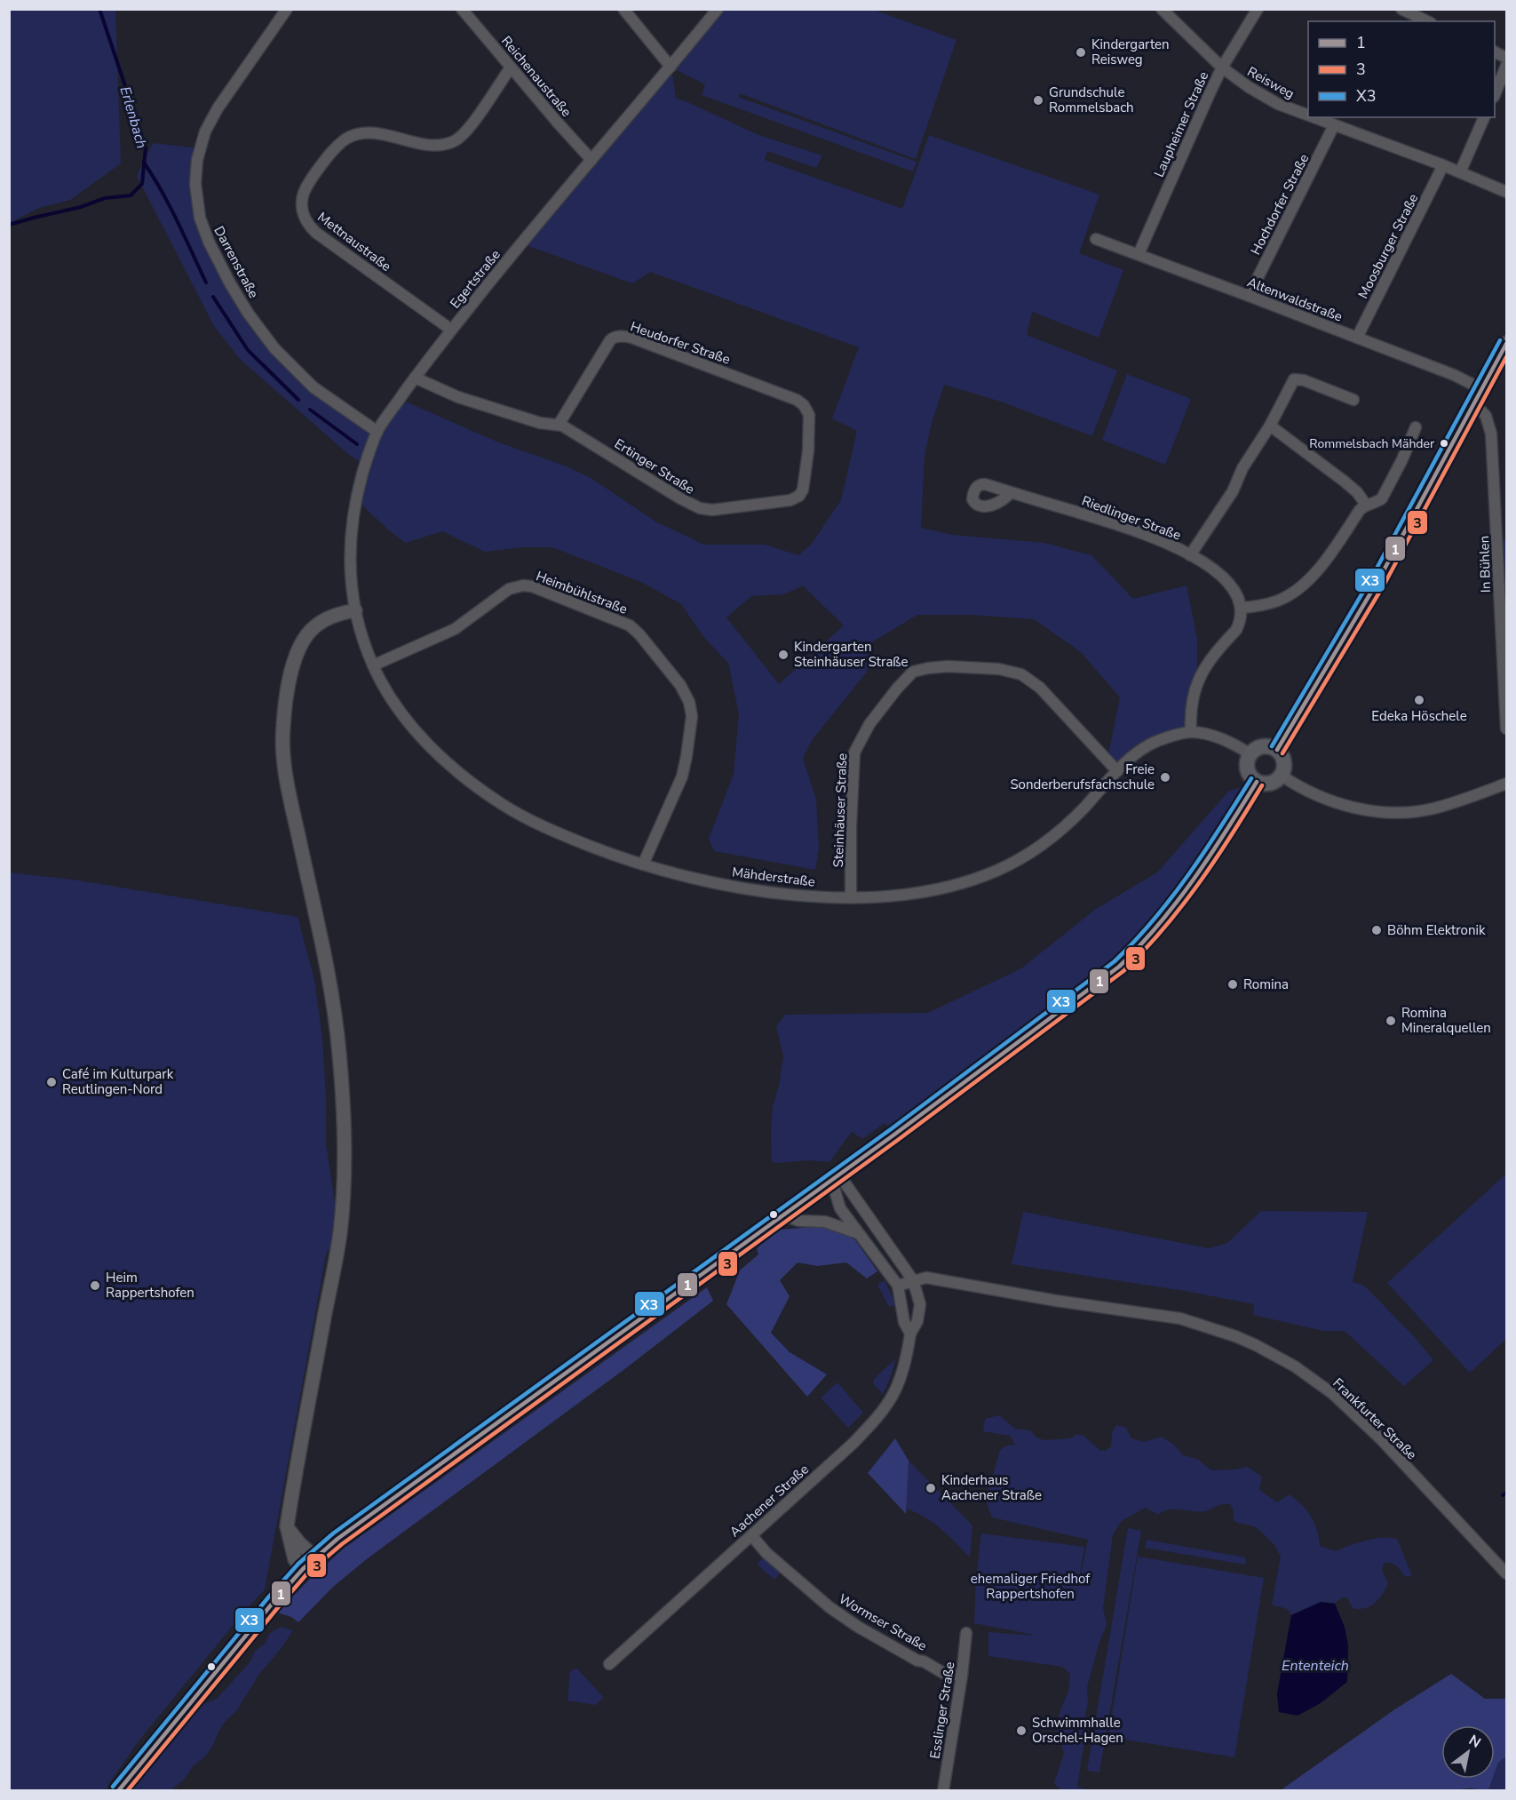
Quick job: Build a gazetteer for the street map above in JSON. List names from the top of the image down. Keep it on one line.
{"streets":{"street":["Reichenaustraße","Reisweg","Laupheimer Straße","Hochdorfer Straße","Mettnaustraße","Moosburger Straße","Darrenstraße","Egertstraße","Altenwaldstraße","Heudorfer Straße","Ertinger Straße","Riedlinger Straße","In Bühlen","Heimbühlstraße","Steinhäuser Straße","Mähderstraße","Frankfurter Straße","Aachener Straße","Wormser Straße","Esslinger Straße"]},"crossings":[["Reichenaustraße","Mettnaustraße"],["Reichenaustraße","Egertstraße"],["Reisweg","Laupheimer Straße"],["Reisweg","Hochdorfer Straße"],["Reisweg","Moosburger Straße"],["Laupheimer Straße","Altenwaldstraße"],["Hochdorfer Straße","Altenwaldstraße"],["Mettnaustraße","Egertstraße"],["Moosburger Straße","Altenwaldstraße"],["Darrenstraße","Egertstraße"],["Egertstraße","Ertinger Straße"],["Egertstraße","Mähderstraße"],["Heudorfer Straße","Ertinger Straße"],["Heimbühlstraße","Mähderstraße"],["Steinhäuser Straße","Mähderstraße"],["Frankfurter Straße","Aachener Straße"],["Aachener Straße","Wormser Straße"],["Wormser Straße","Esslinger Straße"]],"water":["Erlenbach","Ententeich"],"parks":["ehemaliger Friedhof Rappertshofen"],"places":["Kindergarten Reisweg","Grundschule Rommelsbach","Rommelsbach Mähder","Kindergarten Steinhäuser Straße","Edeka Höschele","Freie Sonderberufsfachschule","Böhm Elektronik","Romina","Romina Mineralquellen","Café im Kulturpark Reutlingen-Nord","Heim Rappertshofen","Kinderhaus Aachener Straße","Schwimmhalle Orschel-Hagen"],"lines":["transit line X3","transit line 1","transit line 3"],"legend":["1","3","X3"],"north":"top right"}
